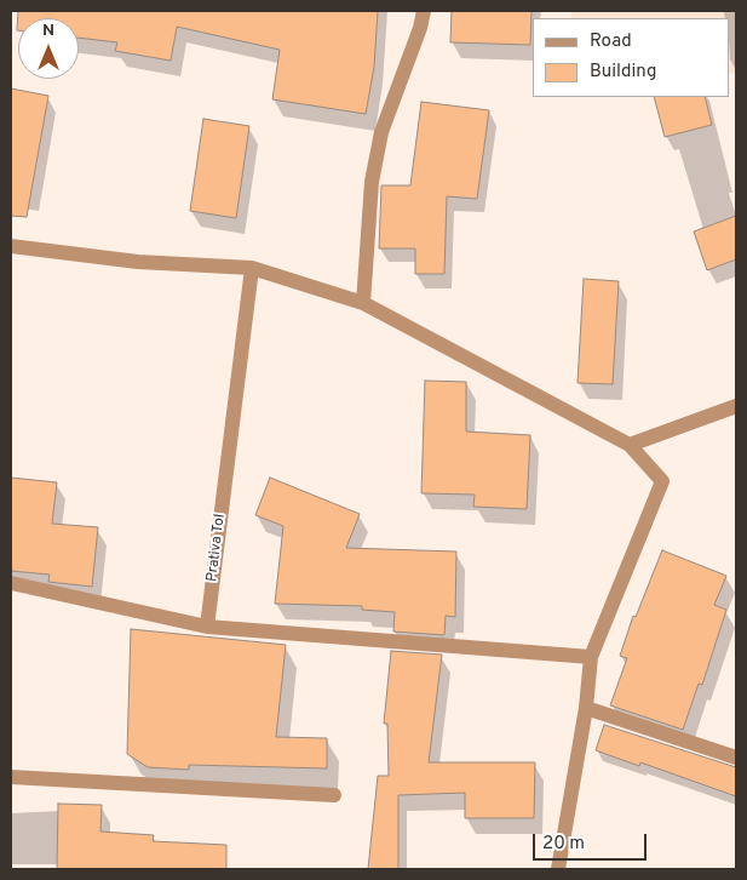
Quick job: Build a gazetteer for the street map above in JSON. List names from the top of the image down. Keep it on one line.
{"streets":{"street":["Prativa Tol"]},"legend":["Road","Building"],"scale_bar":"20 m","north":"top"}
